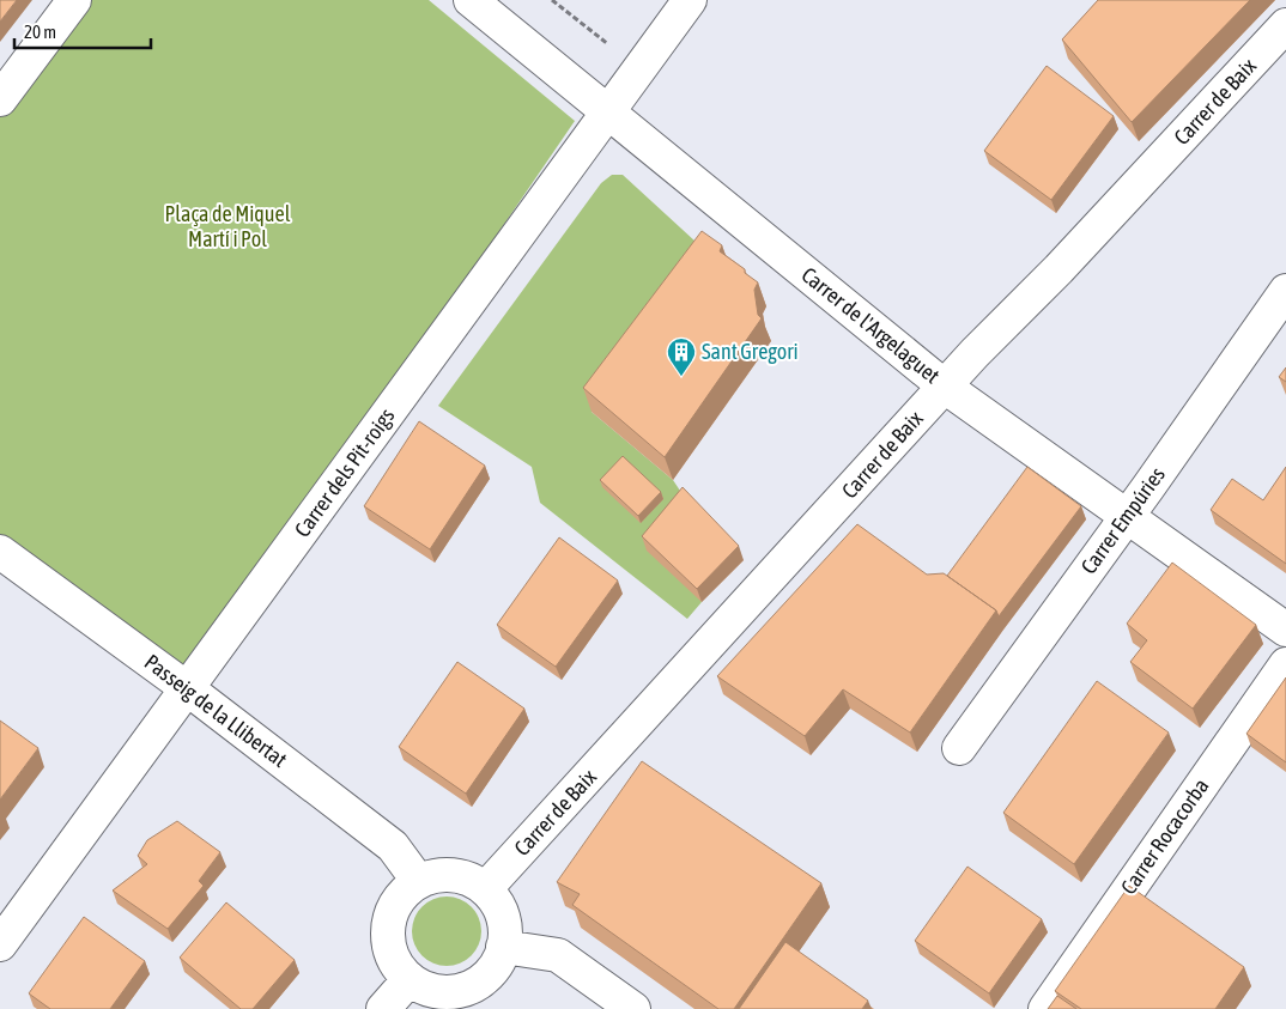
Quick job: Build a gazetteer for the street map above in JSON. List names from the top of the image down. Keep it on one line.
{"streets":{"street":["Carrer de Baix","Carrer de l'Argelaguet","Carrer dels Pit-roigs","Carrer Empúries","Passeig de la Llibertat","Carrer Rocacorba"]},"crossings":[["Carrer de Baix","Carrer de l'Argelaguet"],["Carrer de Baix","Passeig de la Llibertat"],["Carrer de l'Argelaguet","Carrer dels Pit-roigs"],["Carrer de l'Argelaguet","Carrer Empúries"],["Carrer dels Pit-roigs","Passeig de la Llibertat"]],"parks":["Plaça de Miquel Martí i Pol"],"places":{"building":["Sant Gregori"]},"scale_bar":"20 m"}
